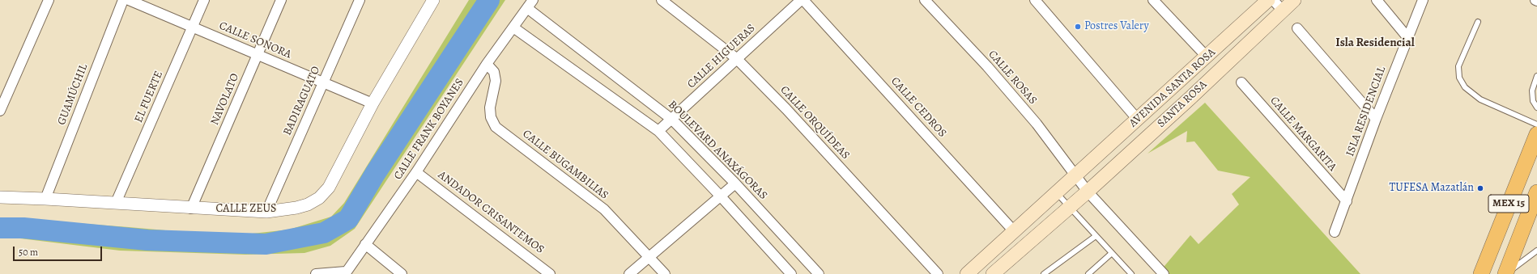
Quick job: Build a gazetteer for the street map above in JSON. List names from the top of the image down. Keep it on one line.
{"streets":{"main road":["AVENIDA SANTA ROSA","SANTA ROSA","MEX 15"],"street":["CALLE SONORA","CALLE HIGUERAS","CALLE ROSAS","GUAMÚCHIL","EL FUERTE","NAVOLATO","BADIRAGUATO","CALLE CEDROS","ISLA RESIDENCIAL","CALLE ORQUÍDEAS","CALLE FRANK BOYANES","CALLE MARGARITA","BOULEVARD ANAXÁGORAS","CALLE BUGAMBILIAS","CALLE ZEUS","ANDADOR CRISANTEMOS"]},"crossings":[["CALLE SONORA","EL FUERTE"],["CALLE SONORA","NAVOLATO"],["CALLE SONORA","BADIRAGUATO"],["CALLE SONORA","CALLE ZEUS"],["CALLE HIGUERAS","CALLE ORQUÍDEAS"],["CALLE HIGUERAS","BOULEVARD ANAXÁGORAS"],["CALLE ROSAS","AVENIDA SANTA ROSA"],["AVENIDA SANTA ROSA","CALLE CEDROS"],["GUAMÚCHIL","CALLE ZEUS"],["EL FUERTE","CALLE ZEUS"],["NAVOLATO","CALLE ZEUS"],["BADIRAGUATO","CALLE ZEUS"],["ISLA RESIDENCIAL","CALLE MARGARITA"],["CALLE FRANK BOYANES","BOULEVARD ANAXÁGORAS"],["CALLE FRANK BOYANES","CALLE BUGAMBILIAS"],["CALLE FRANK BOYANES","ANDADOR CRISANTEMOS"]],"districts":["Isla Residencial"],"places":["Postres Valery","TUFESA Mazatlán"],"scale_bar":"50 m"}
